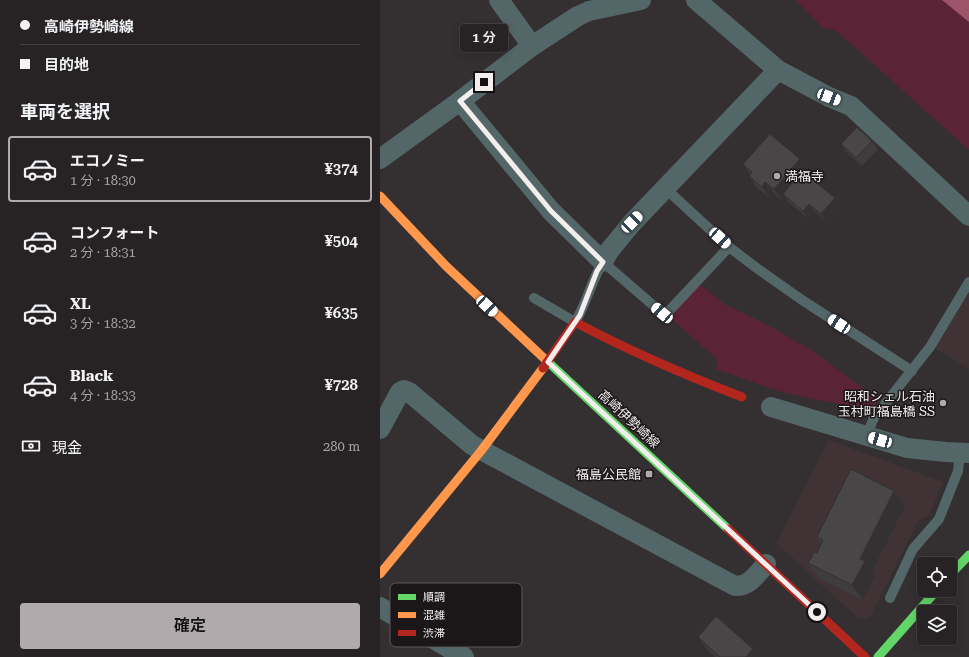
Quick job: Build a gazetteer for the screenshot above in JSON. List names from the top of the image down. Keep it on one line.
{"streets":{"main road":["高崎伊勢崎線"]},"places":{"other":["満福寺","昭和シェル石油 玉村町福島橋 SS"],"transit":["福島公民館"]},"legend":["順調","混雑","渋滞"],"page":{"banner":["高崎伊勢崎線","目的地"],"bubble":"1 分","heading":"車両を選択","list":[{"name":"エコノミー","note":"1 分 · 18:30","value":"¥374"},{"name":"コンフォート","note":"2 分 · 18:31","value":"¥504"},{"name":"XL","note":"3 分 · 18:32","value":"¥635"},{"name":"Black","note":"4 分 · 18:33","value":"¥728"}],"pay":["現金","280 m"],"buttons":"確定"}}
